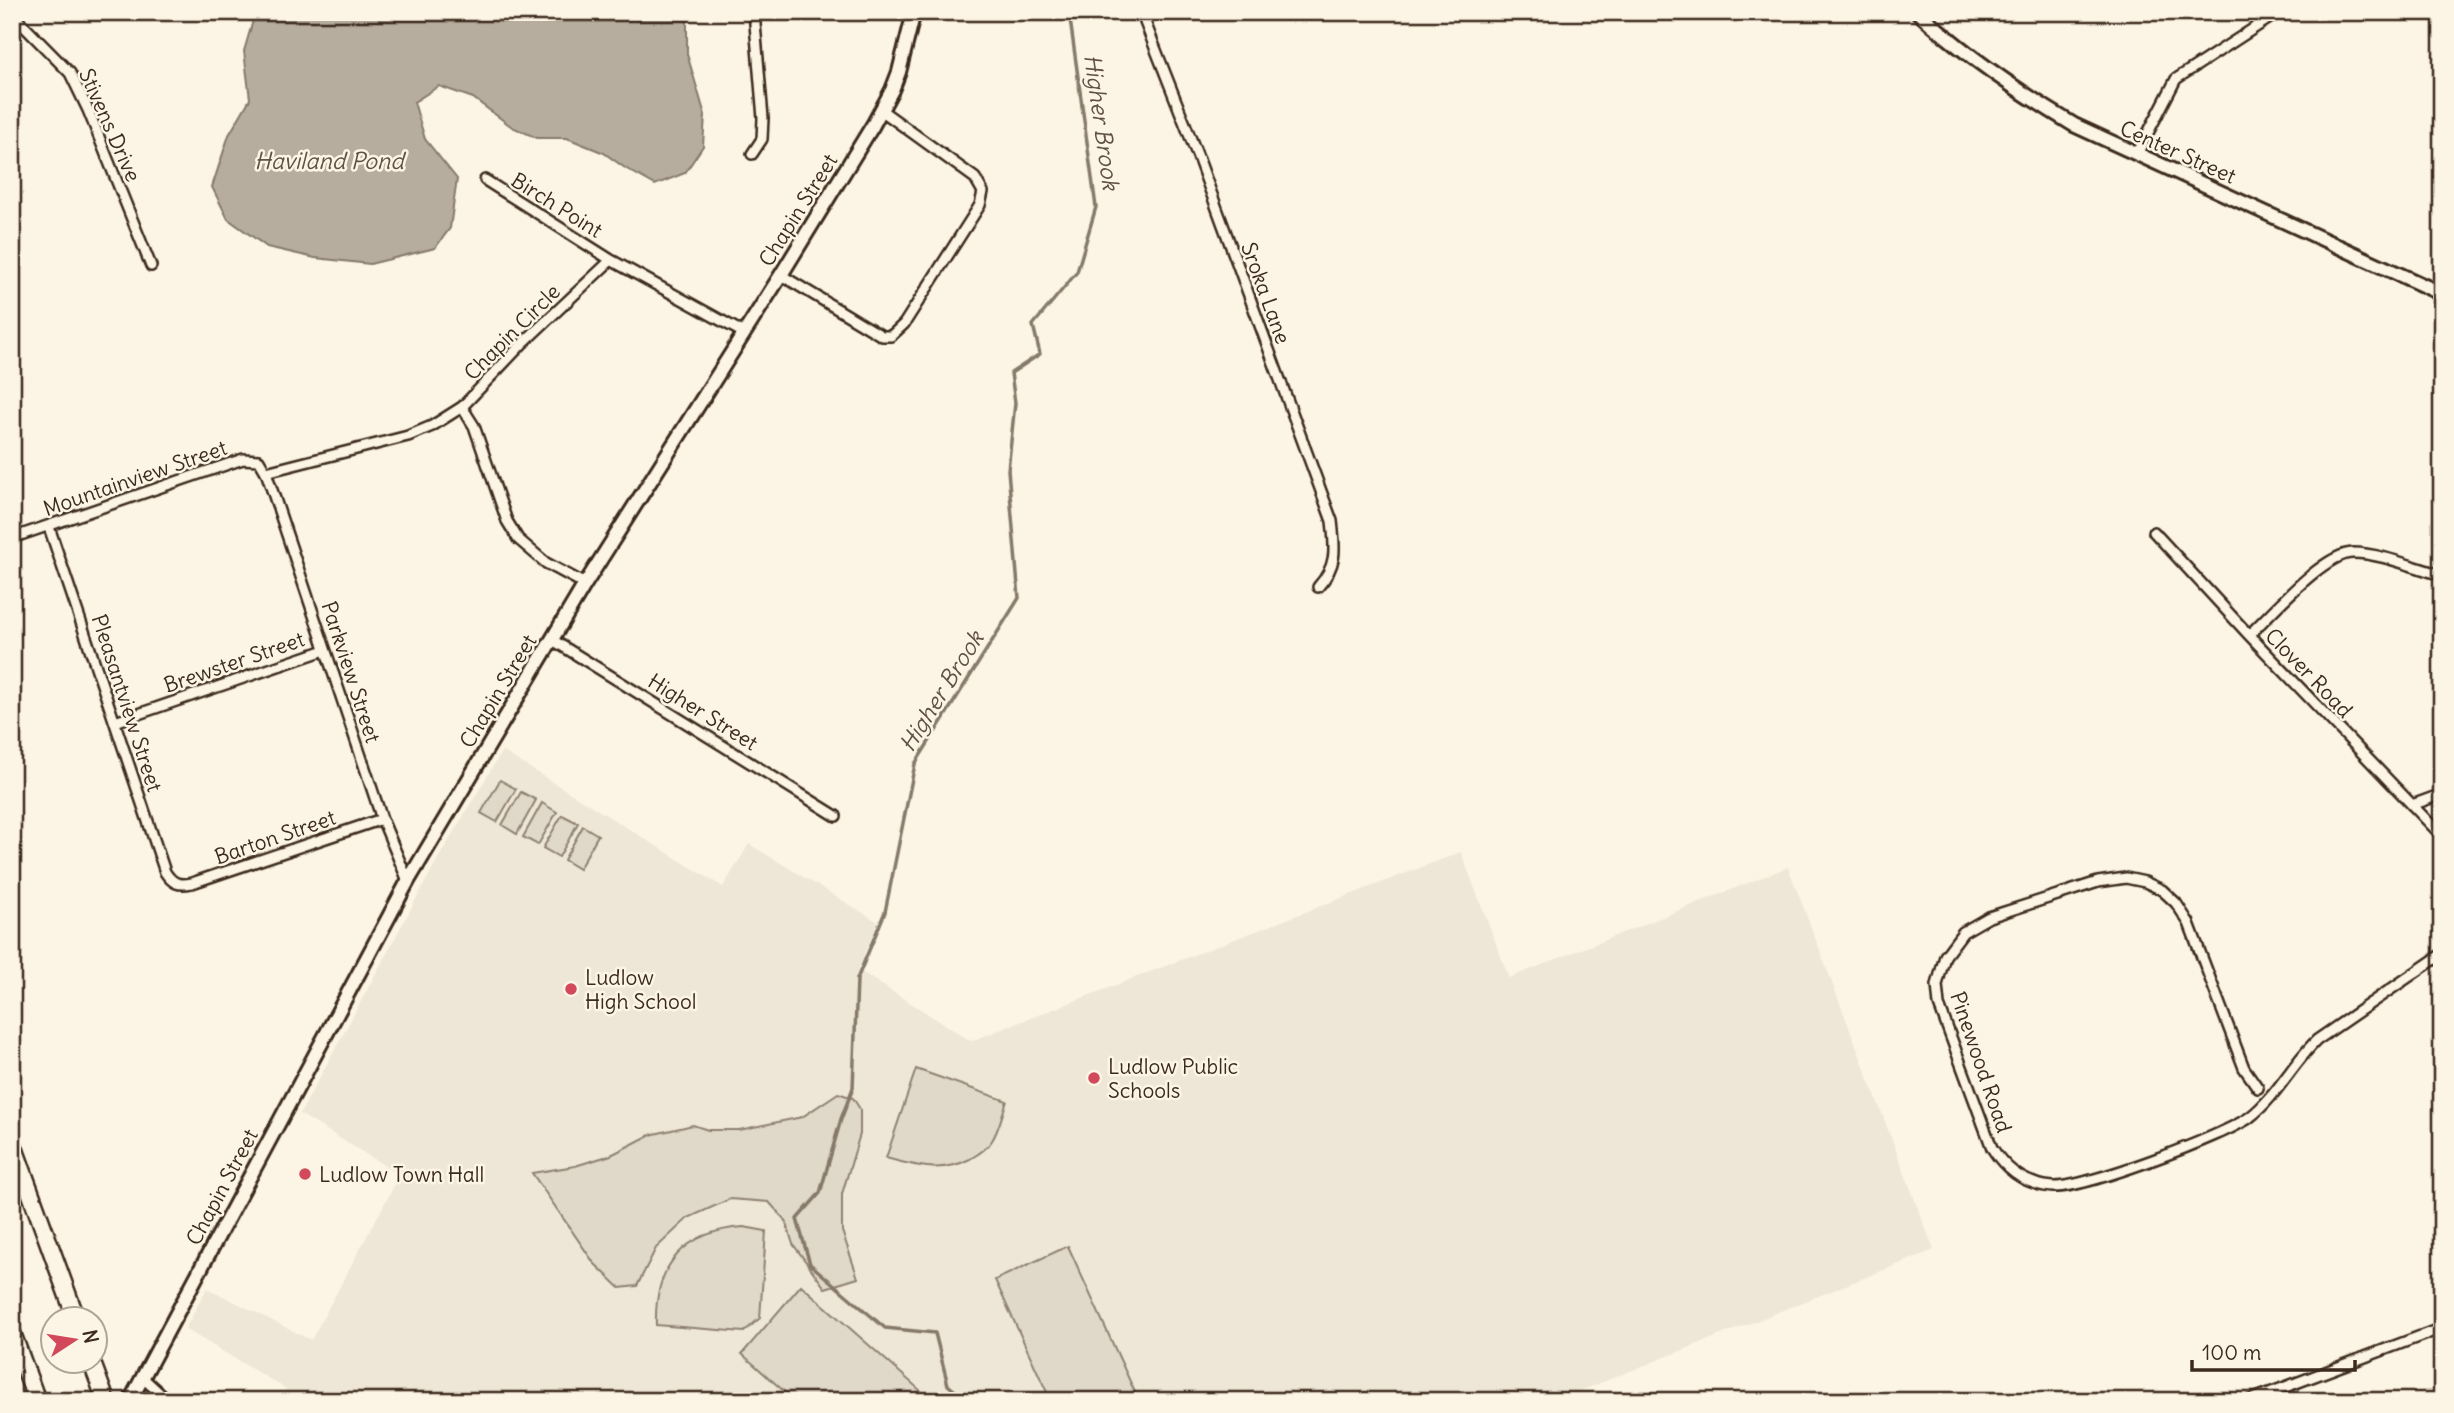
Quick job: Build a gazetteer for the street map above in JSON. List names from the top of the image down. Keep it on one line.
{"streets":{"main road":["Center Street","Chapin Street"],"street":["Stivens Drive","Birch Point","Sroka Lane","Chapin Circle","Mountainview Street","Brewster Street","Parkview Street","Clover Road","Pleasantview Street","Higher Street","Barton Street","Pinewood Road"]},"crossings":[["Birch Point","Chapin Circle"],["Chapin Street","Chapin Circle"],["Chapin Street","Parkview Street"],["Chapin Street","Higher Street"],["Mountainview Street","Parkview Street"],["Mountainview Street","Pleasantview Street"],["Brewster Street","Parkview Street"],["Brewster Street","Pleasantview Street"],["Parkview Street","Barton Street"],["Pleasantview Street","Barton Street"]],"water":["Higher Brook","Haviland Pond"],"places":["Ludlow High School","Ludlow Public Schools","Ludlow Town Hall"],"scale_bar":"100 m","north":"right"}
